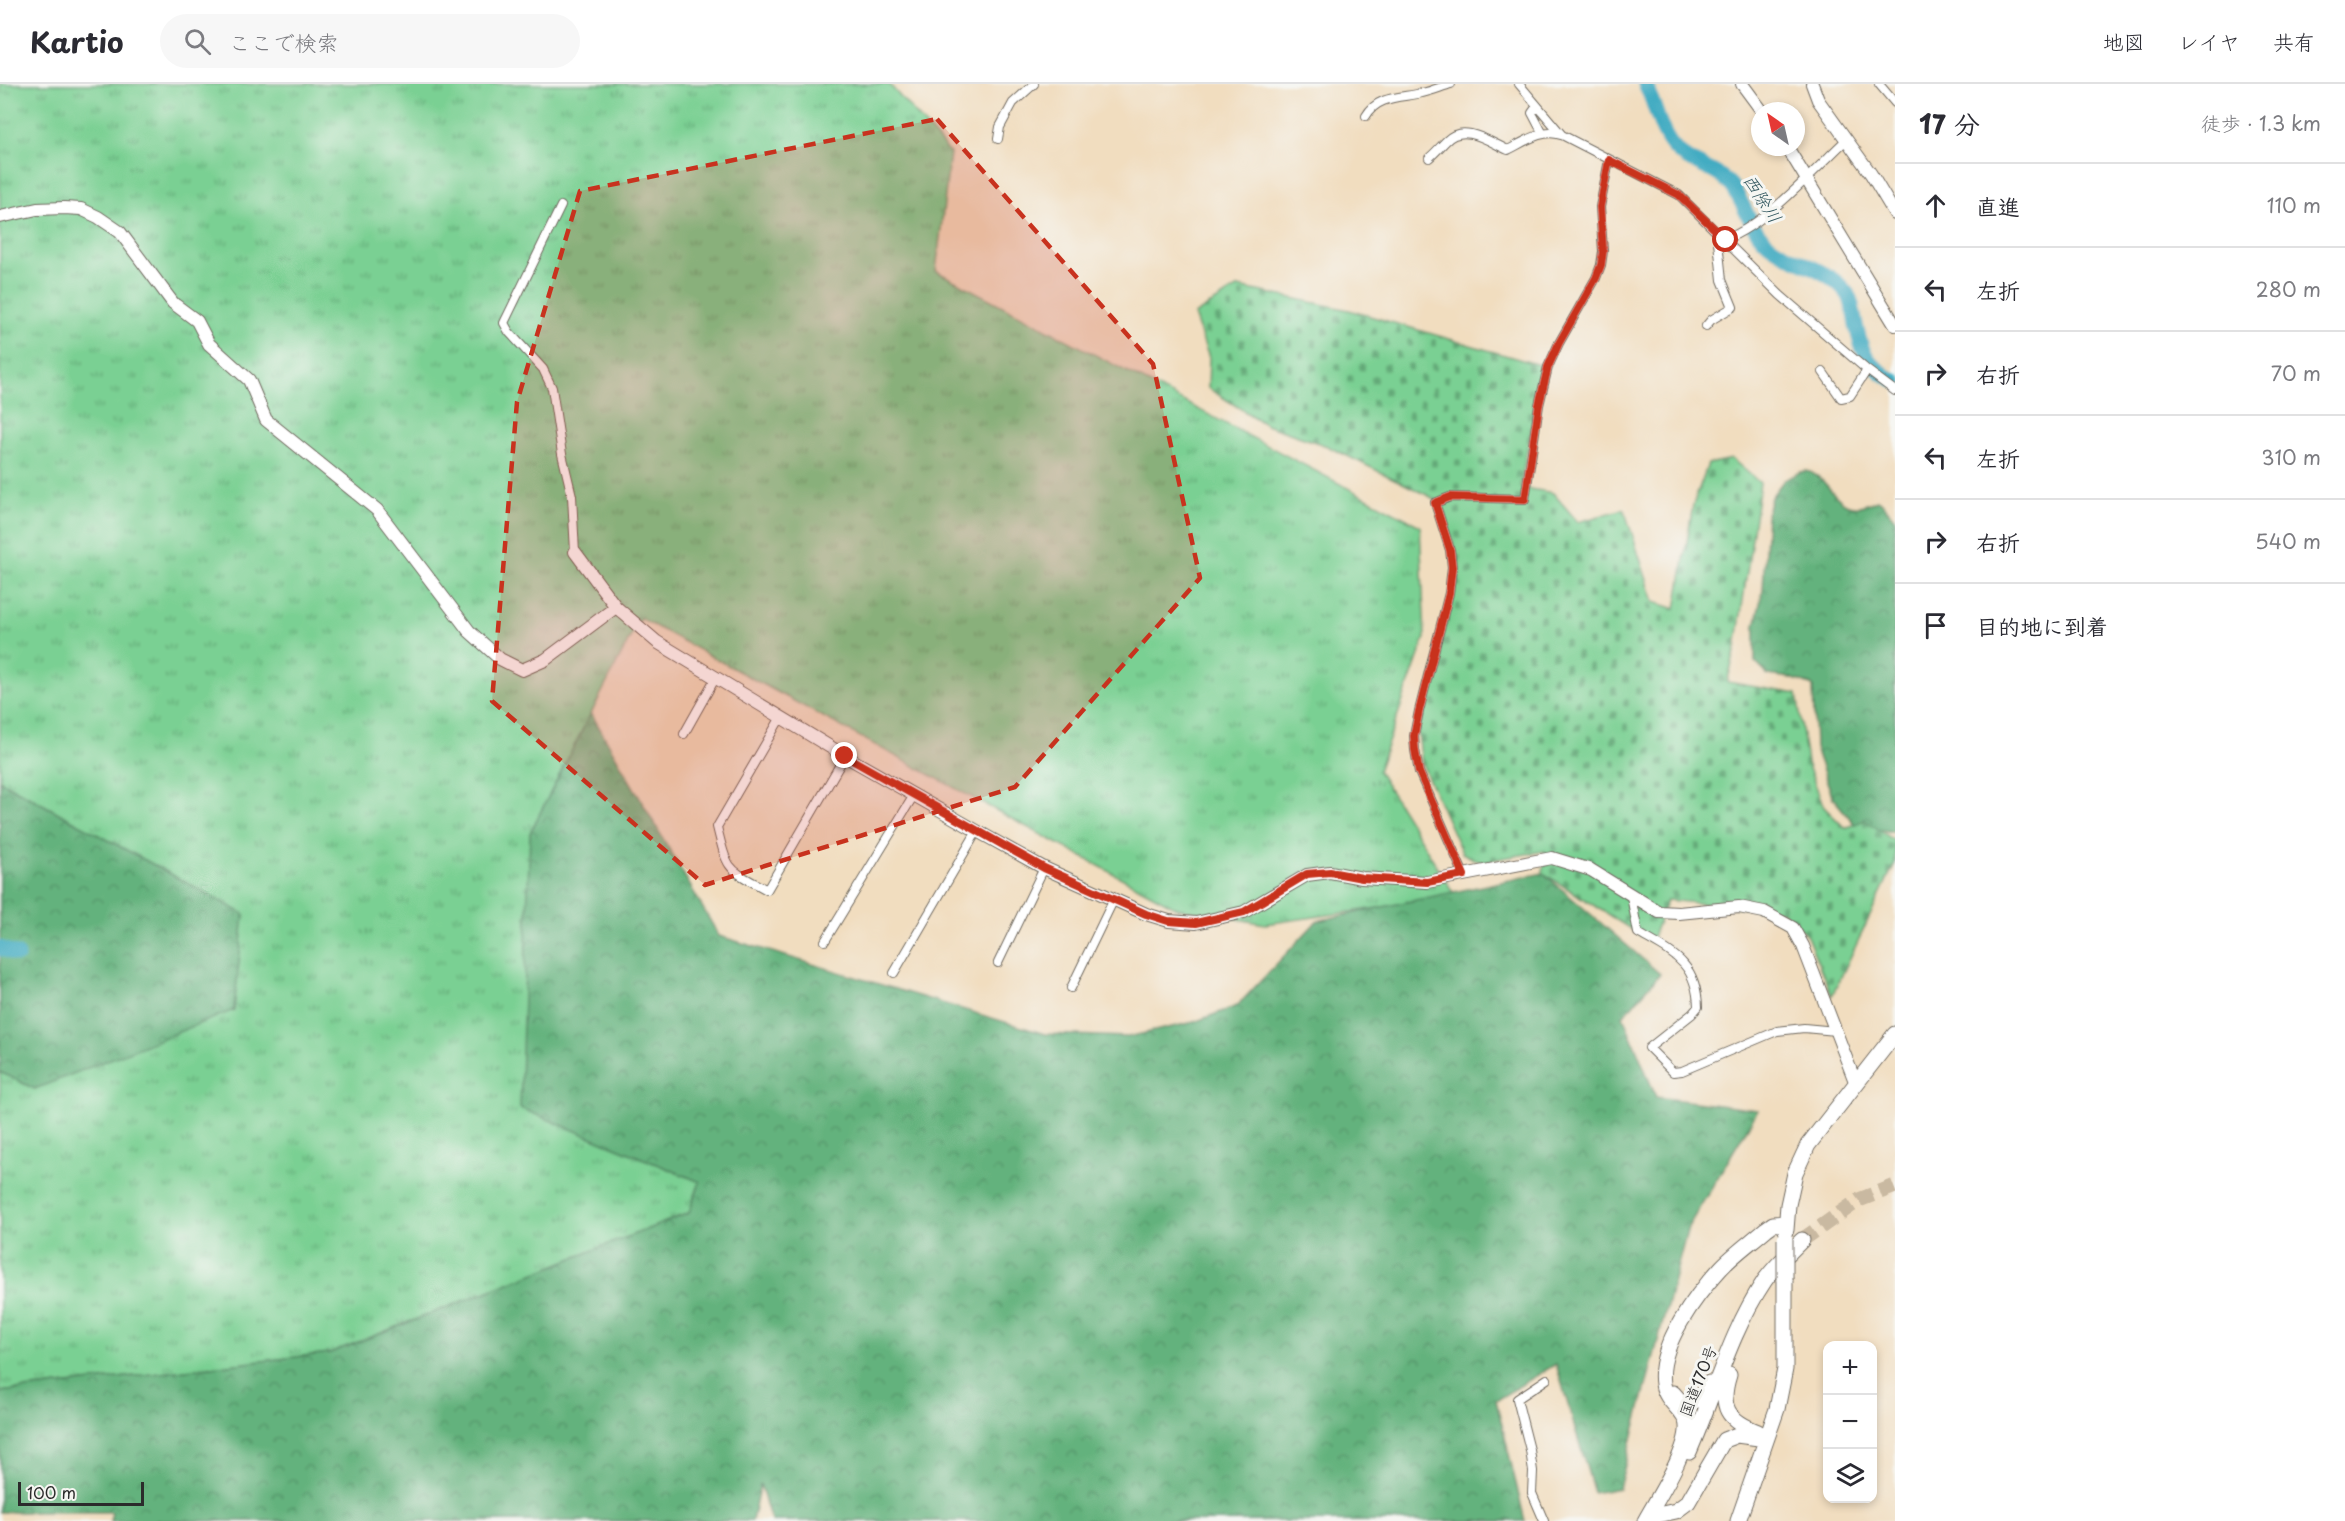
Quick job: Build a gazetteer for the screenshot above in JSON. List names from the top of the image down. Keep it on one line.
{"streets":{"highway":["国道170号"]},"water":["西除川"],"scale_bar":"100 m","north":"top left","page":{"header":"Kartio","search":"ここで検索","nav":["地図","レイヤ","共有"],"heading":["17 分","徒歩 · 1.3 km"],"list":[["直進","110 m"],["左折","280 m"],["右折","70 m"],["左折","310 m"],["右折","540 m"],"目的地に到着"],"map_buttons":["+","−"],"scale":"100 m"}}
